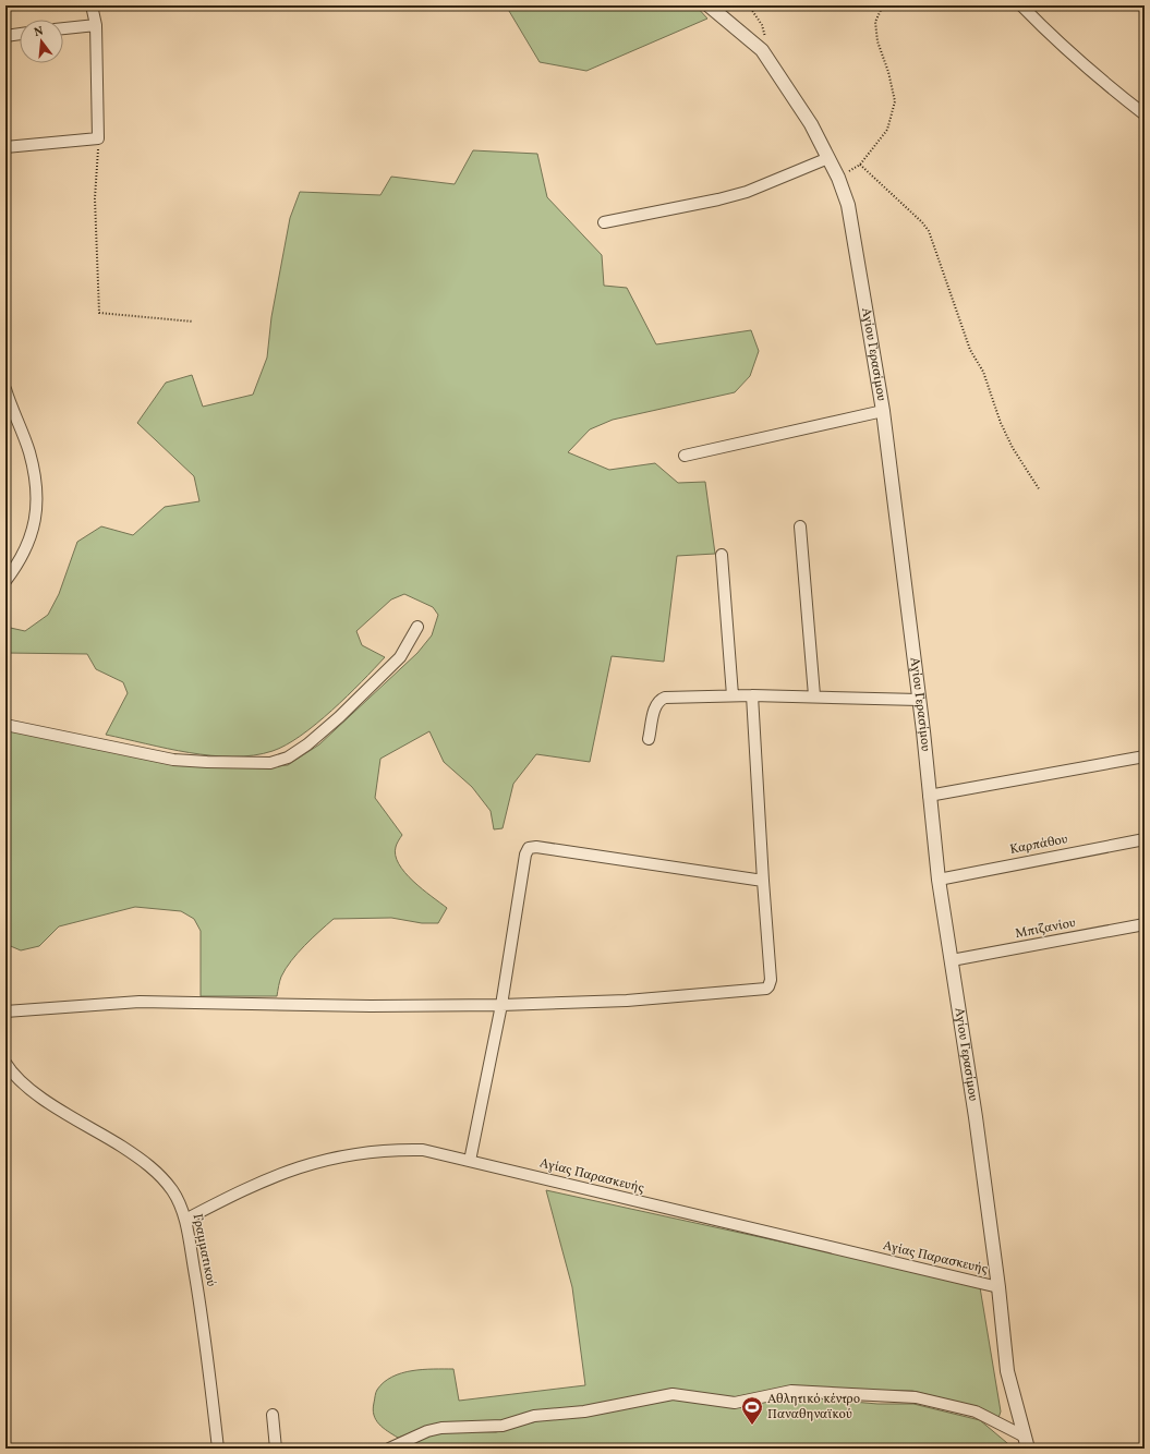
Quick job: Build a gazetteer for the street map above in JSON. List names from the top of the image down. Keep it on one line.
{"streets":{"street":["Αγίου Γερασίμου","Καρπάθου","Μπιζανίου","Αγίας Παρασκευής","Γραμματικού"]},"crossings":[["Αγίου Γερασίμου","Καρπάθου"],["Αγίου Γερασίμου","Μπιζανίου"],["Αγίου Γερασίμου","Αγίας Παρασκευής"],["Αγίας Παρασκευής","Γραμματικού"]],"places":{"sports":["Αθλητικό κέντρο Παναθηναϊκού"]},"north":"top"}
